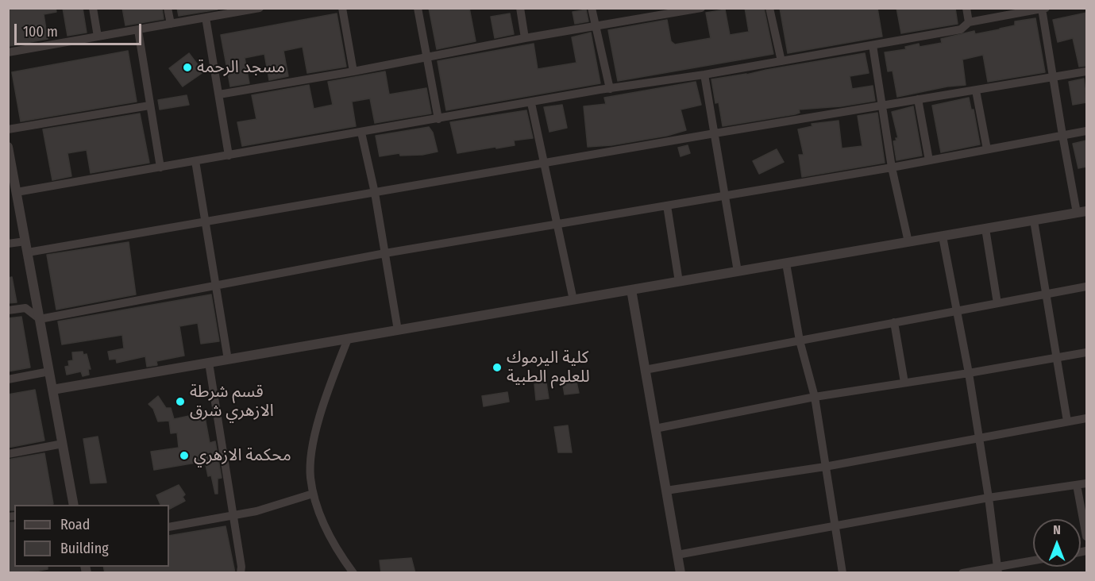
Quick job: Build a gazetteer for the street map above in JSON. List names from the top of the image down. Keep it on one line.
{"places":["مسجد الرحمة","كلية اليرموك للعلوم الطبية","قسم شرطة الازهري شرق","محكمة الازهري"],"legend":["Road","Building"],"scale_bar":"100 m","north":"top"}
